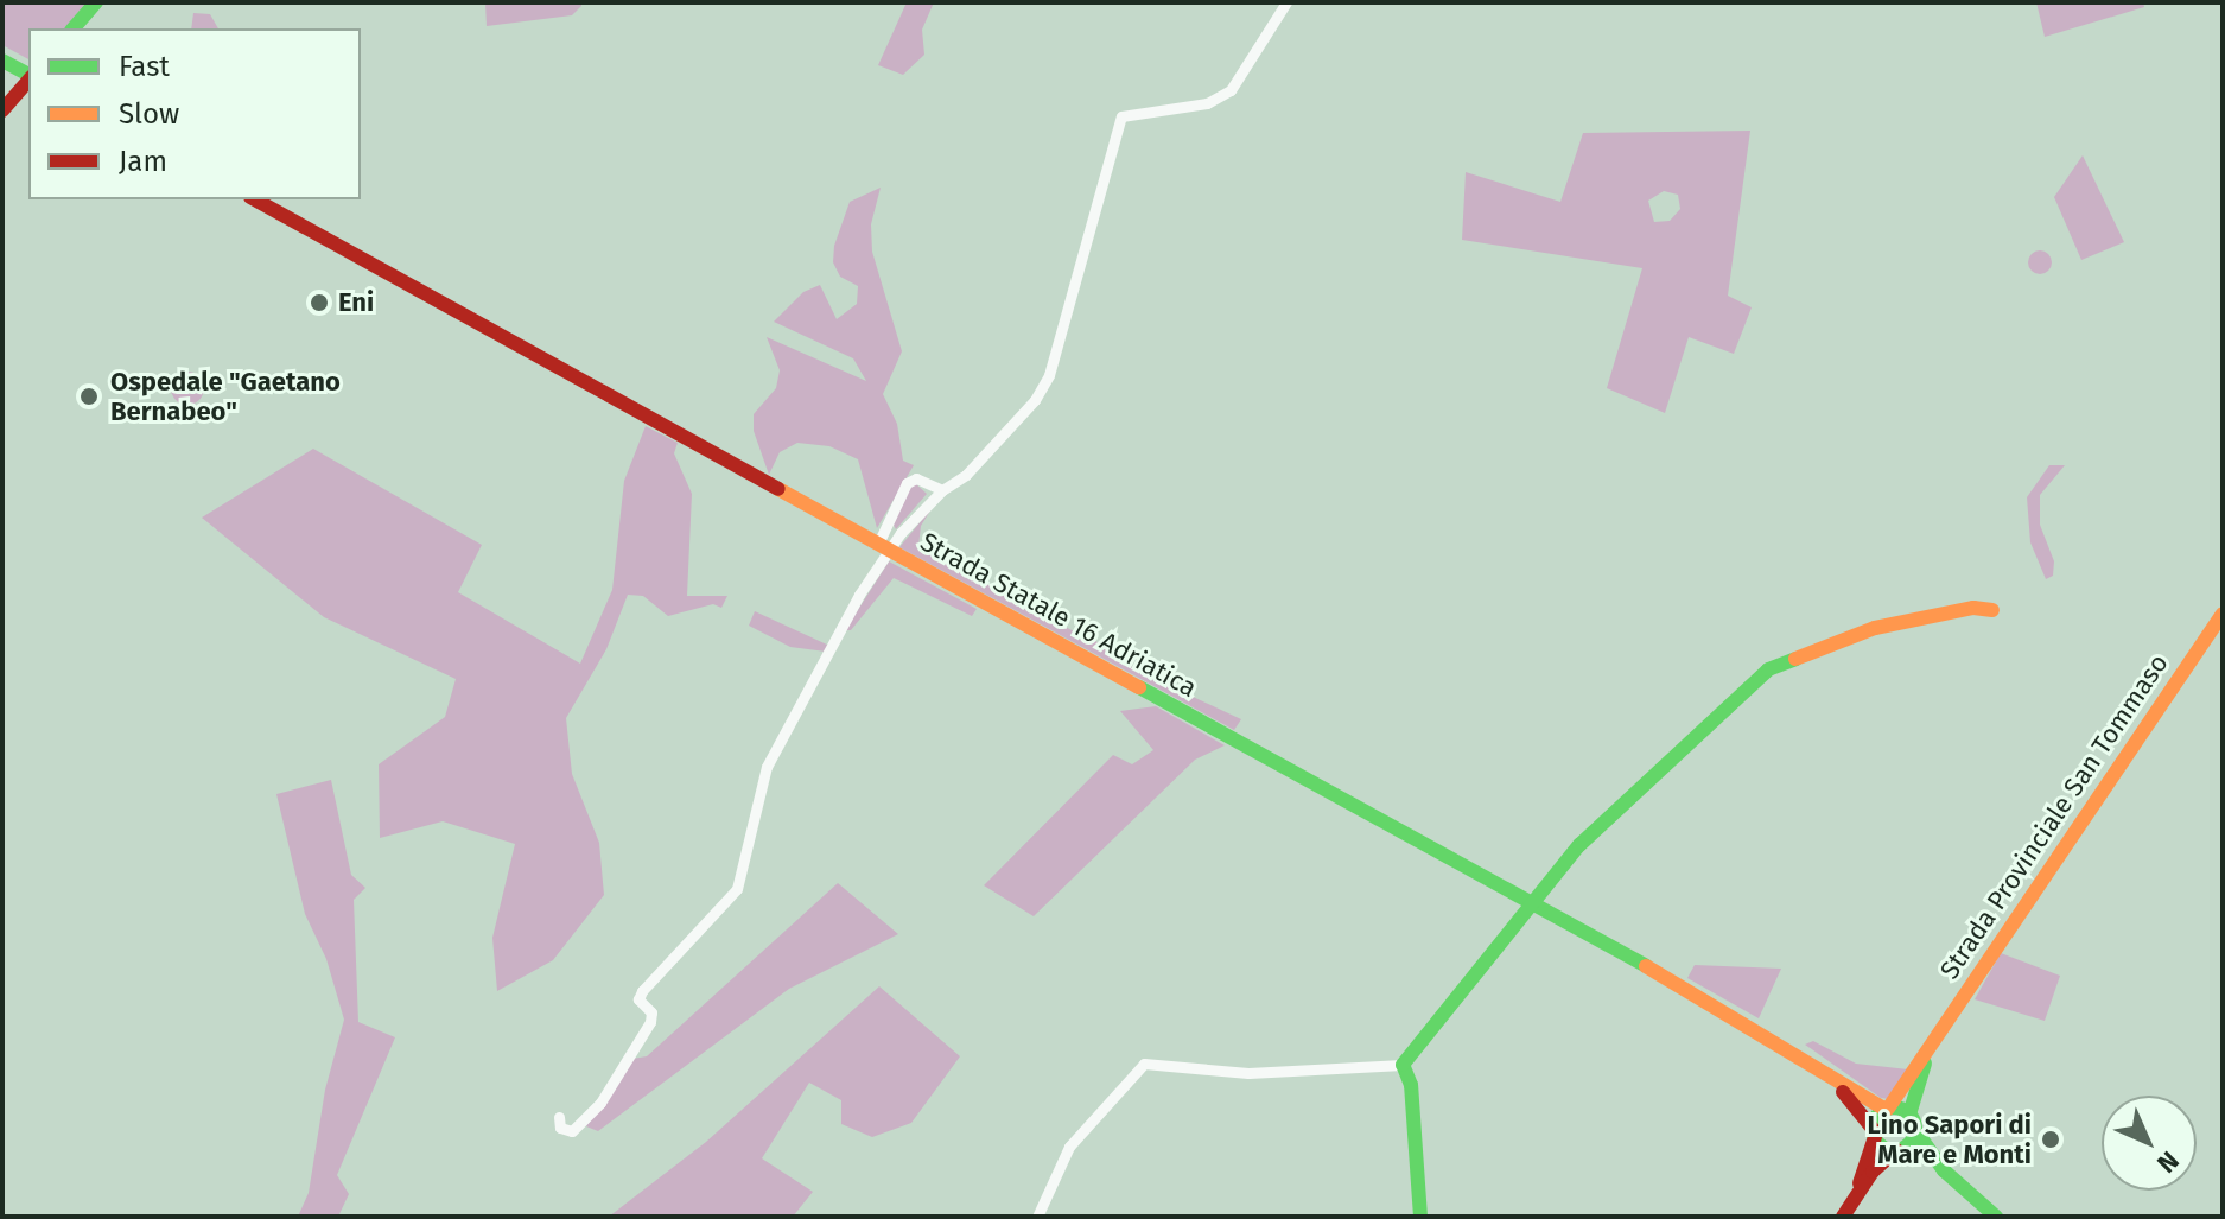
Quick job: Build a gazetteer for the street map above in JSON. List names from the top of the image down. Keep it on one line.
{"streets":{"main road":["Strada Statale 16 Adriatica","Strada Provinciale San Tommaso"]},"crossings":[["Strada Statale 16 Adriatica","Strada Provinciale San Tommaso"]],"places":["Eni","Ospedale \"Gaetano Bernabeo\"","Lino Sapori di Mare e Monti"],"legend":["Fast","Slow","Jam"],"north":"bottom right"}
